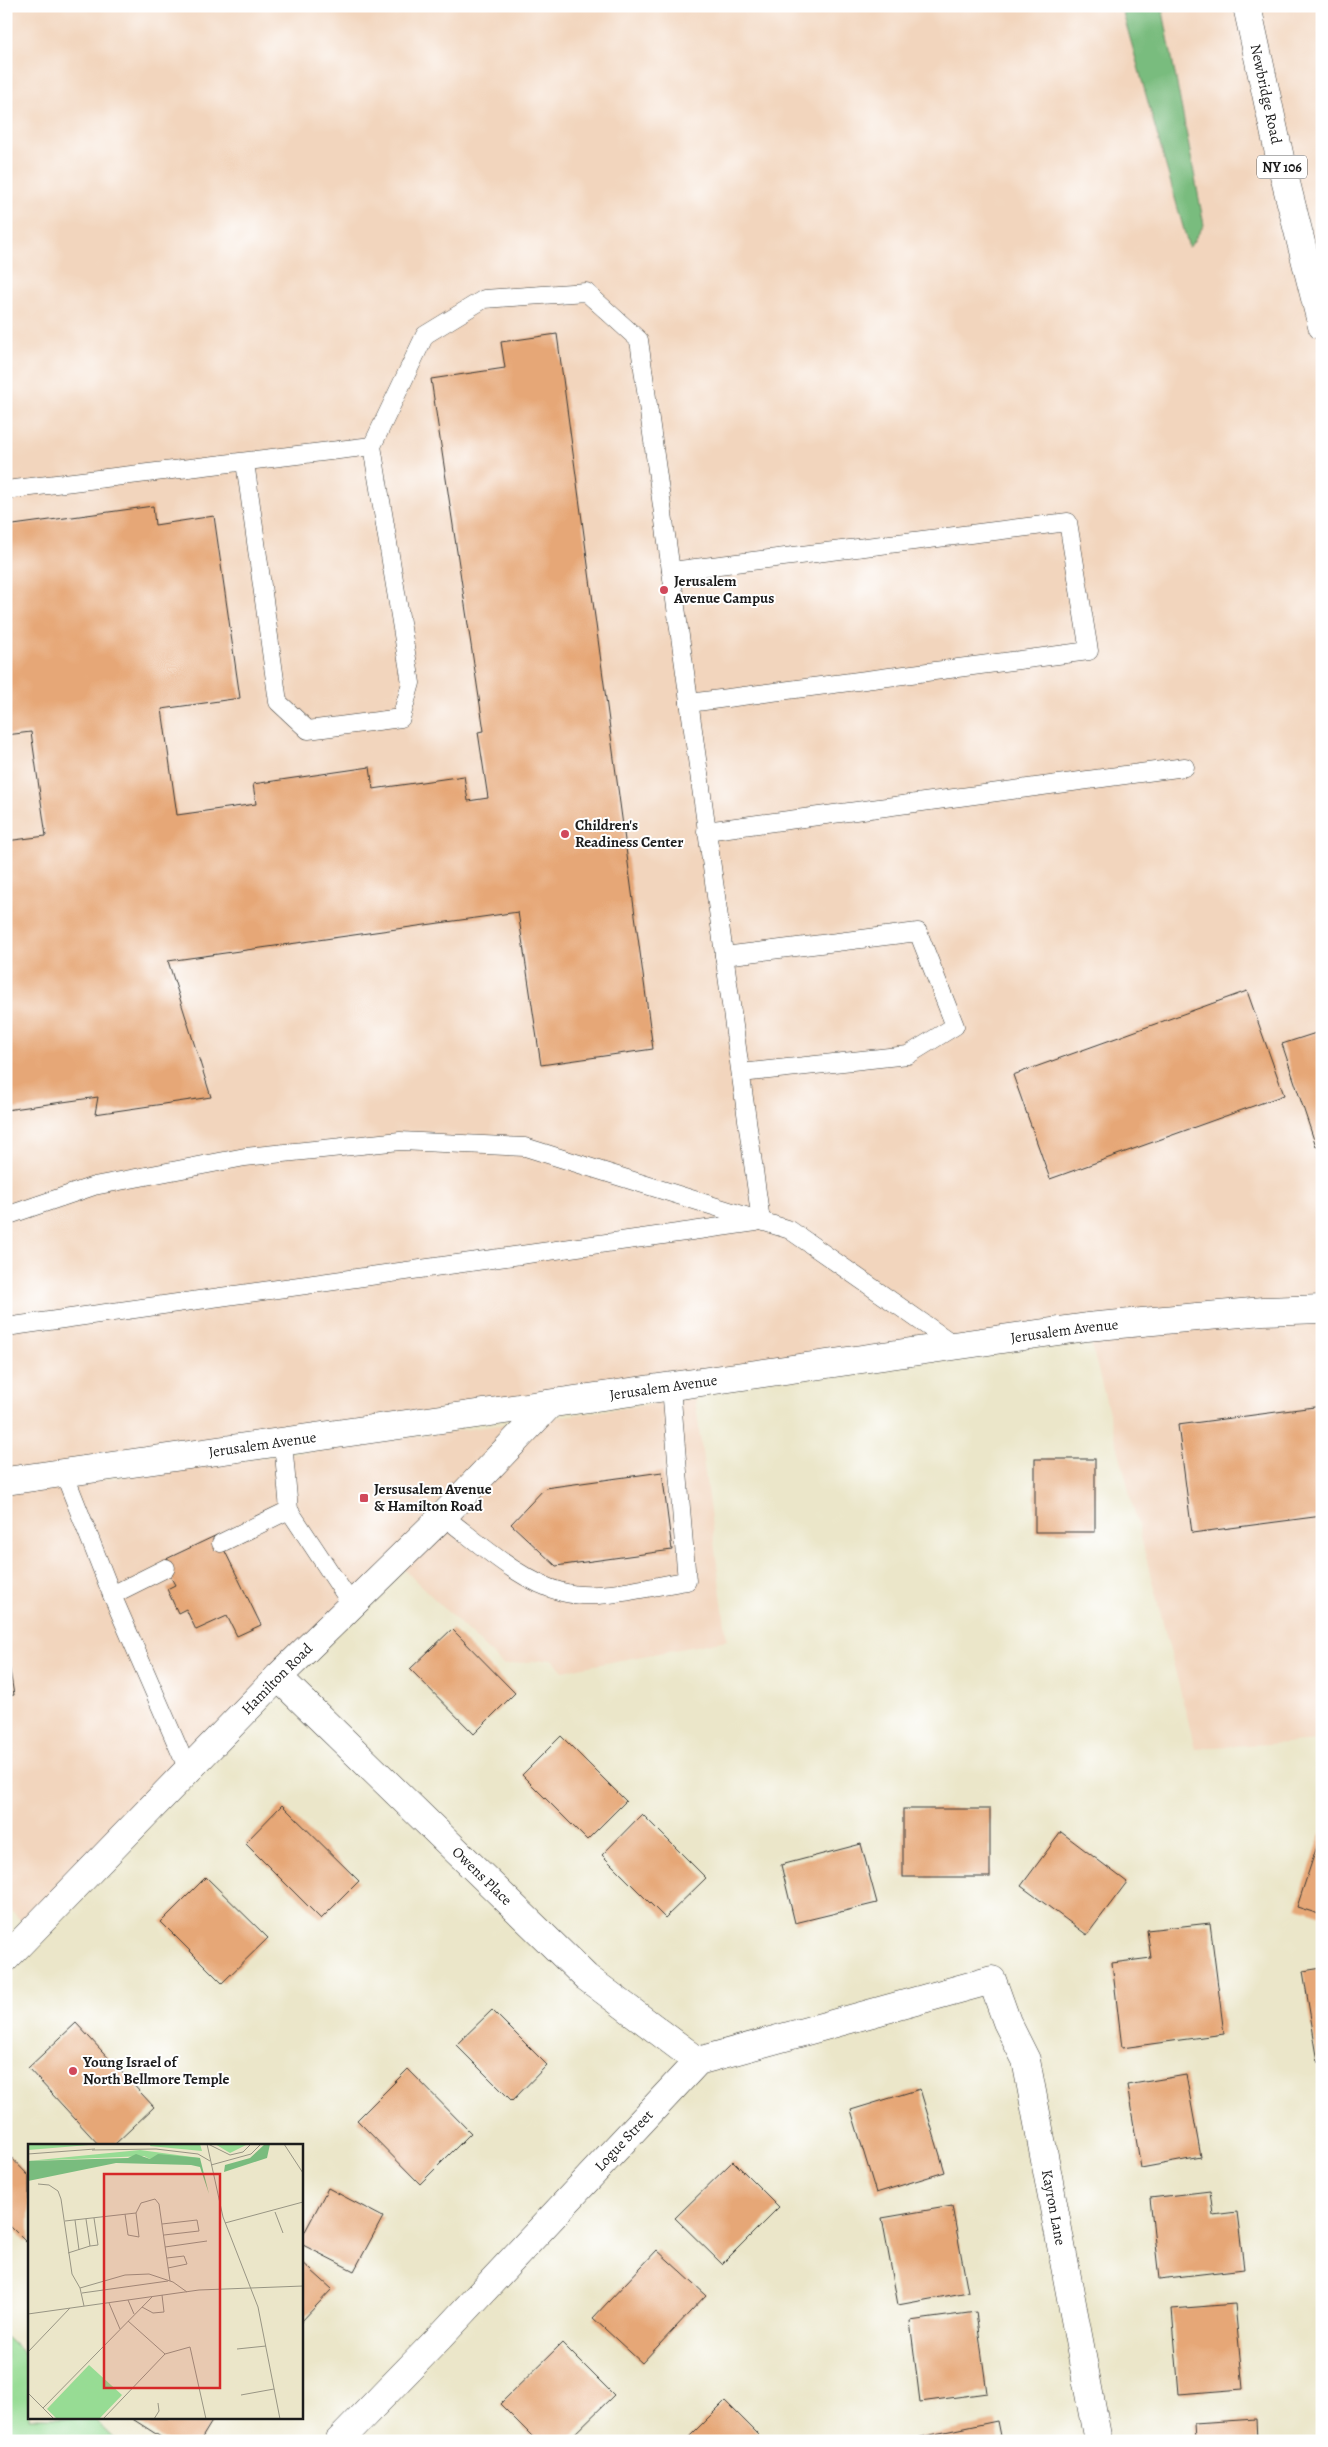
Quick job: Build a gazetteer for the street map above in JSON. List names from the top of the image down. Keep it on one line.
{"streets":{"street":["Newbridge Road","NY 106","Jerusalem Avenue","Hamilton Road","Owens Place","Logue Street","Kayron Lane"]},"crossings":[["Jerusalem Avenue","Hamilton Road"],["Hamilton Road","Owens Place"],["Owens Place","Logue Street"],["Owens Place","Kayron Lane"],["Logue Street","Kayron Lane"]],"places":{"other":["Jerusalem Avenue Campus","Children's Readiness Center","Young Israel of North Bellmore Temple"],"transit":["Jersusalem Avenue & Hamilton Road"]}}
